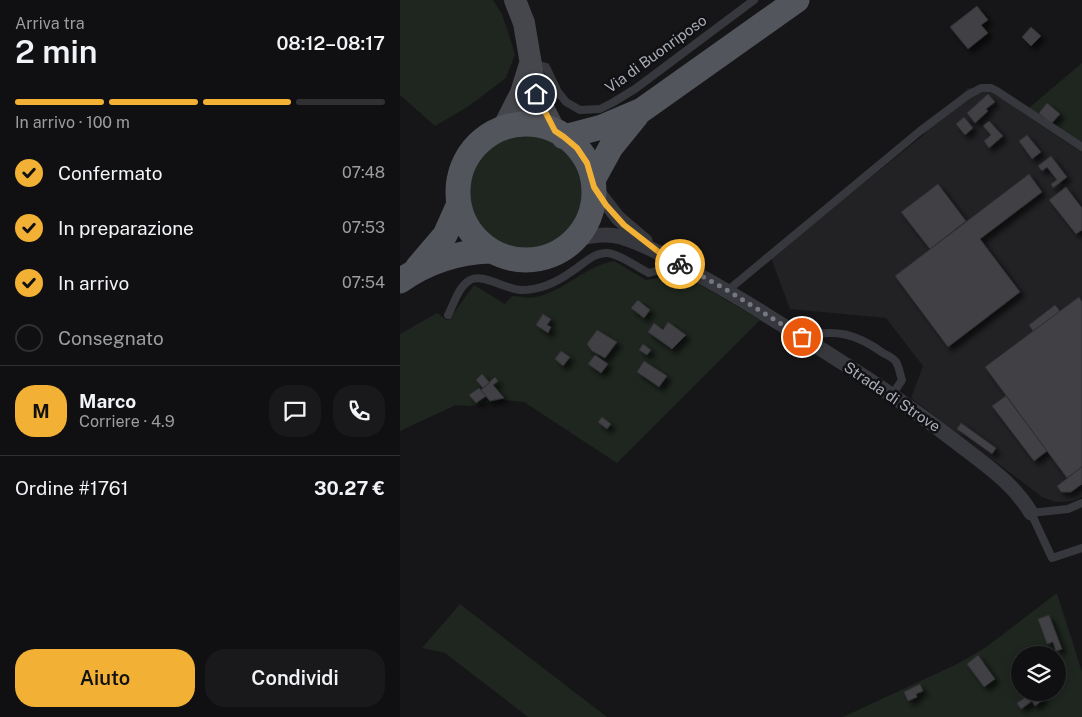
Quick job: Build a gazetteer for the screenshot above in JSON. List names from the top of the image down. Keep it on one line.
{"streets":{"street":["Strada di Strove"],"lane":["Via di Buonriposo"]},"page":{"heading":["2 min","Arriva tra","08:12–08:17"],"panel":["Marco","Corriere · 4.9","Ordine #1761","30.27 €"],"bar":"In arrivo · 100 m","list":[["Confermato","07:48"],["In preparazione","07:53"],["In arrivo","07:54"],"Consegnato"],"round":"M","buttons":["Aiuto","Condividi"]}}
